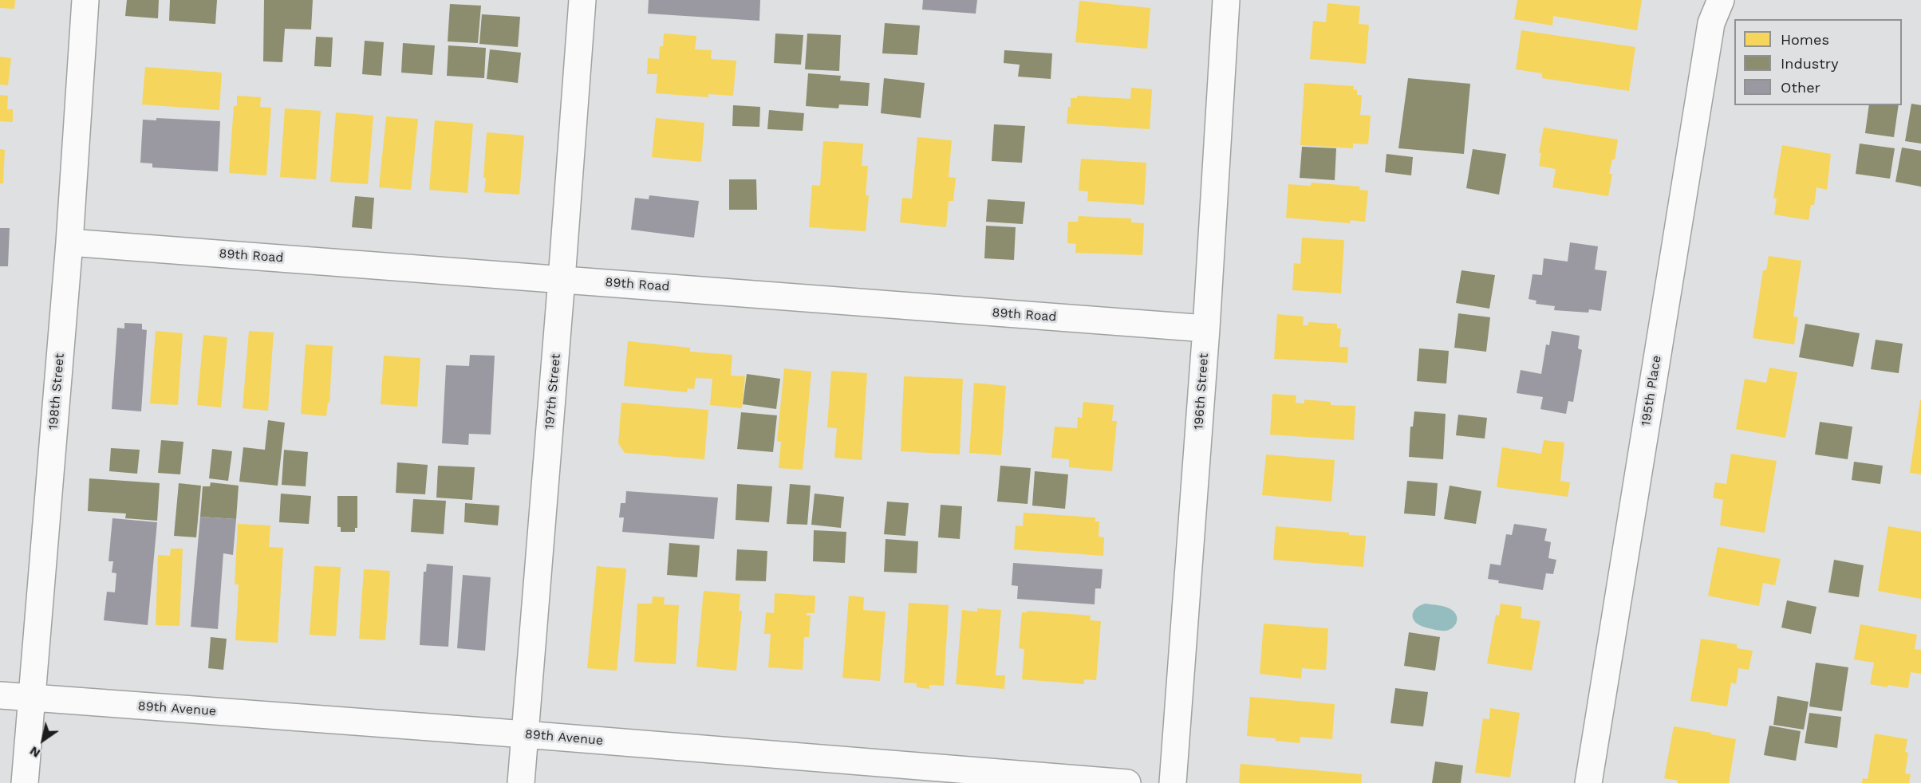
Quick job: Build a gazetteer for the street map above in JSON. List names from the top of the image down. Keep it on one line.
{"streets":{"street":["89th Road","195th Place","198th Street","197th Street","196th Street","89th Avenue"]},"crossings":[["89th Road","198th Street"],["89th Road","197th Street"],["89th Road","196th Street"],["198th Street","89th Avenue"],["197th Street","89th Avenue"]],"legend":["Homes","Industry","Other"],"north":"bottom left"}
